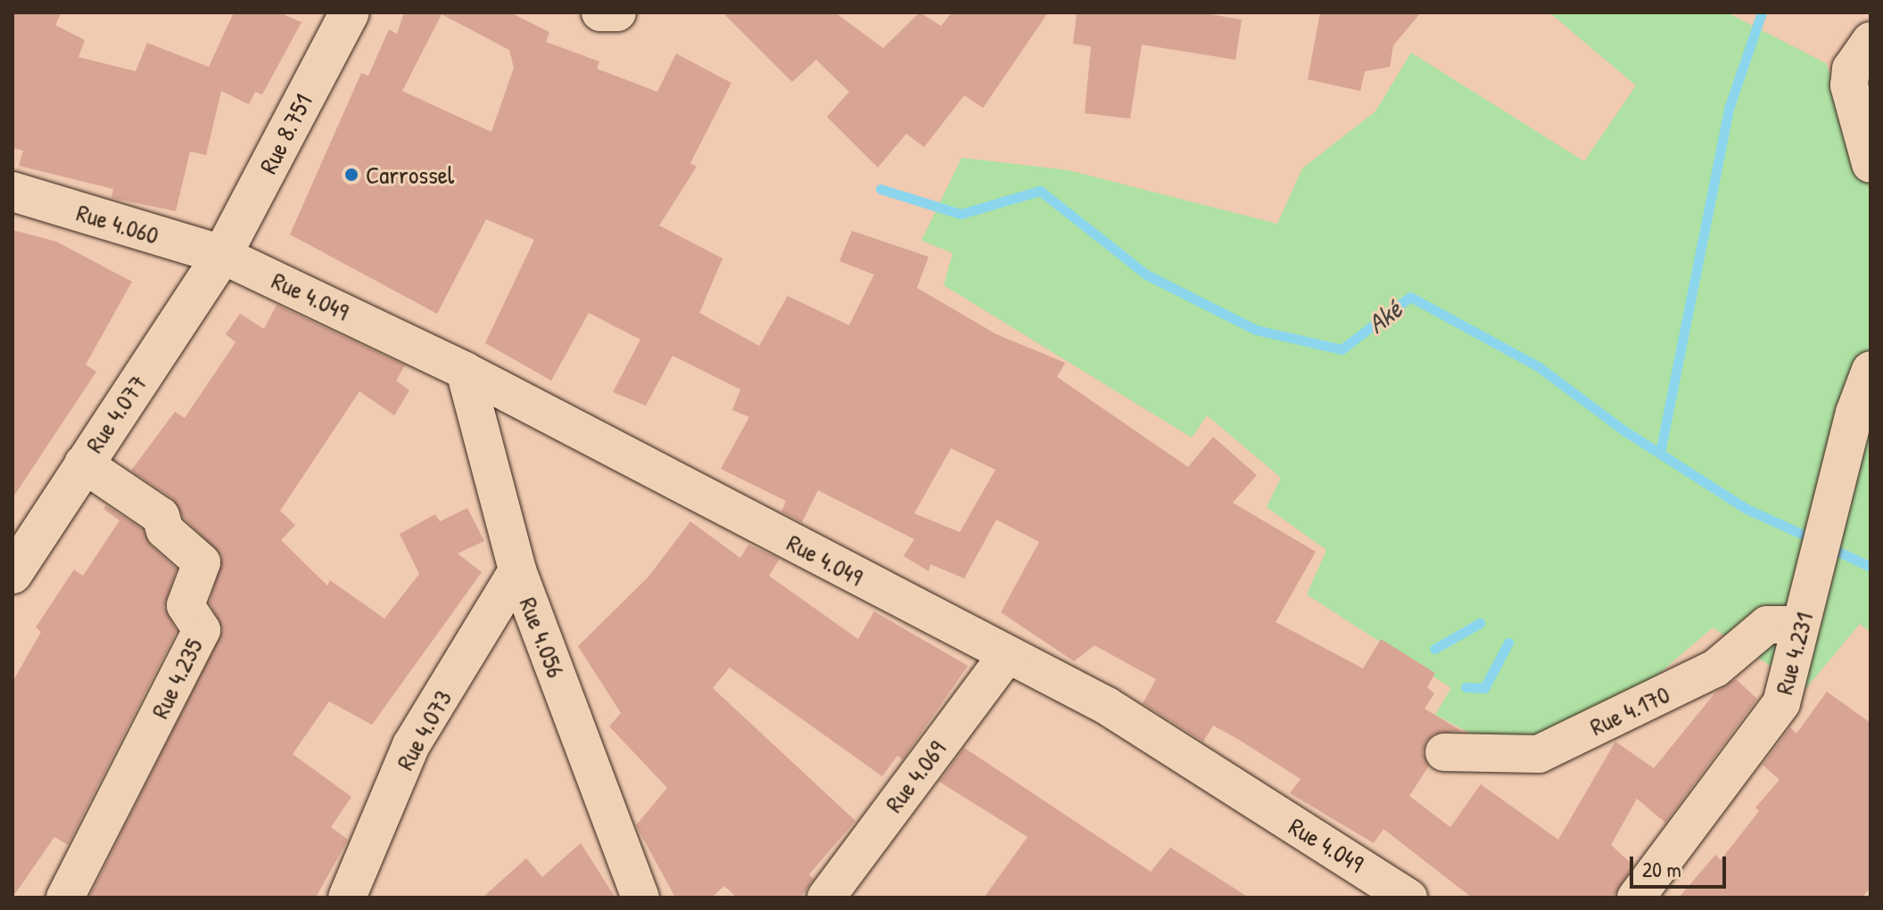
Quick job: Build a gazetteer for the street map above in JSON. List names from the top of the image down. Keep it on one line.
{"streets":{"main road":["Rue 8.751","Rue 4.060","Rue 4.077"],"street":["Rue 4.049","Rue 4.056","Rue 4.231","Rue 4.235","Rue 4.170","Rue 4.073","Rue 4.069"]},"crossings":[["Rue 8.751","Rue 4.060"],["Rue 8.751","Rue 4.049"],["Rue 8.751","Rue 4.077"],["Rue 4.060","Rue 4.049"],["Rue 4.060","Rue 4.077"],["Rue 4.049","Rue 4.077"],["Rue 4.049","Rue 4.056"],["Rue 4.049","Rue 4.069"],["Rue 4.077","Rue 4.235"],["Rue 4.056","Rue 4.073"],["Rue 4.231","Rue 4.170"]],"water":["Aké"],"places":["Carrossel"],"scale_bar":"20 m"}
